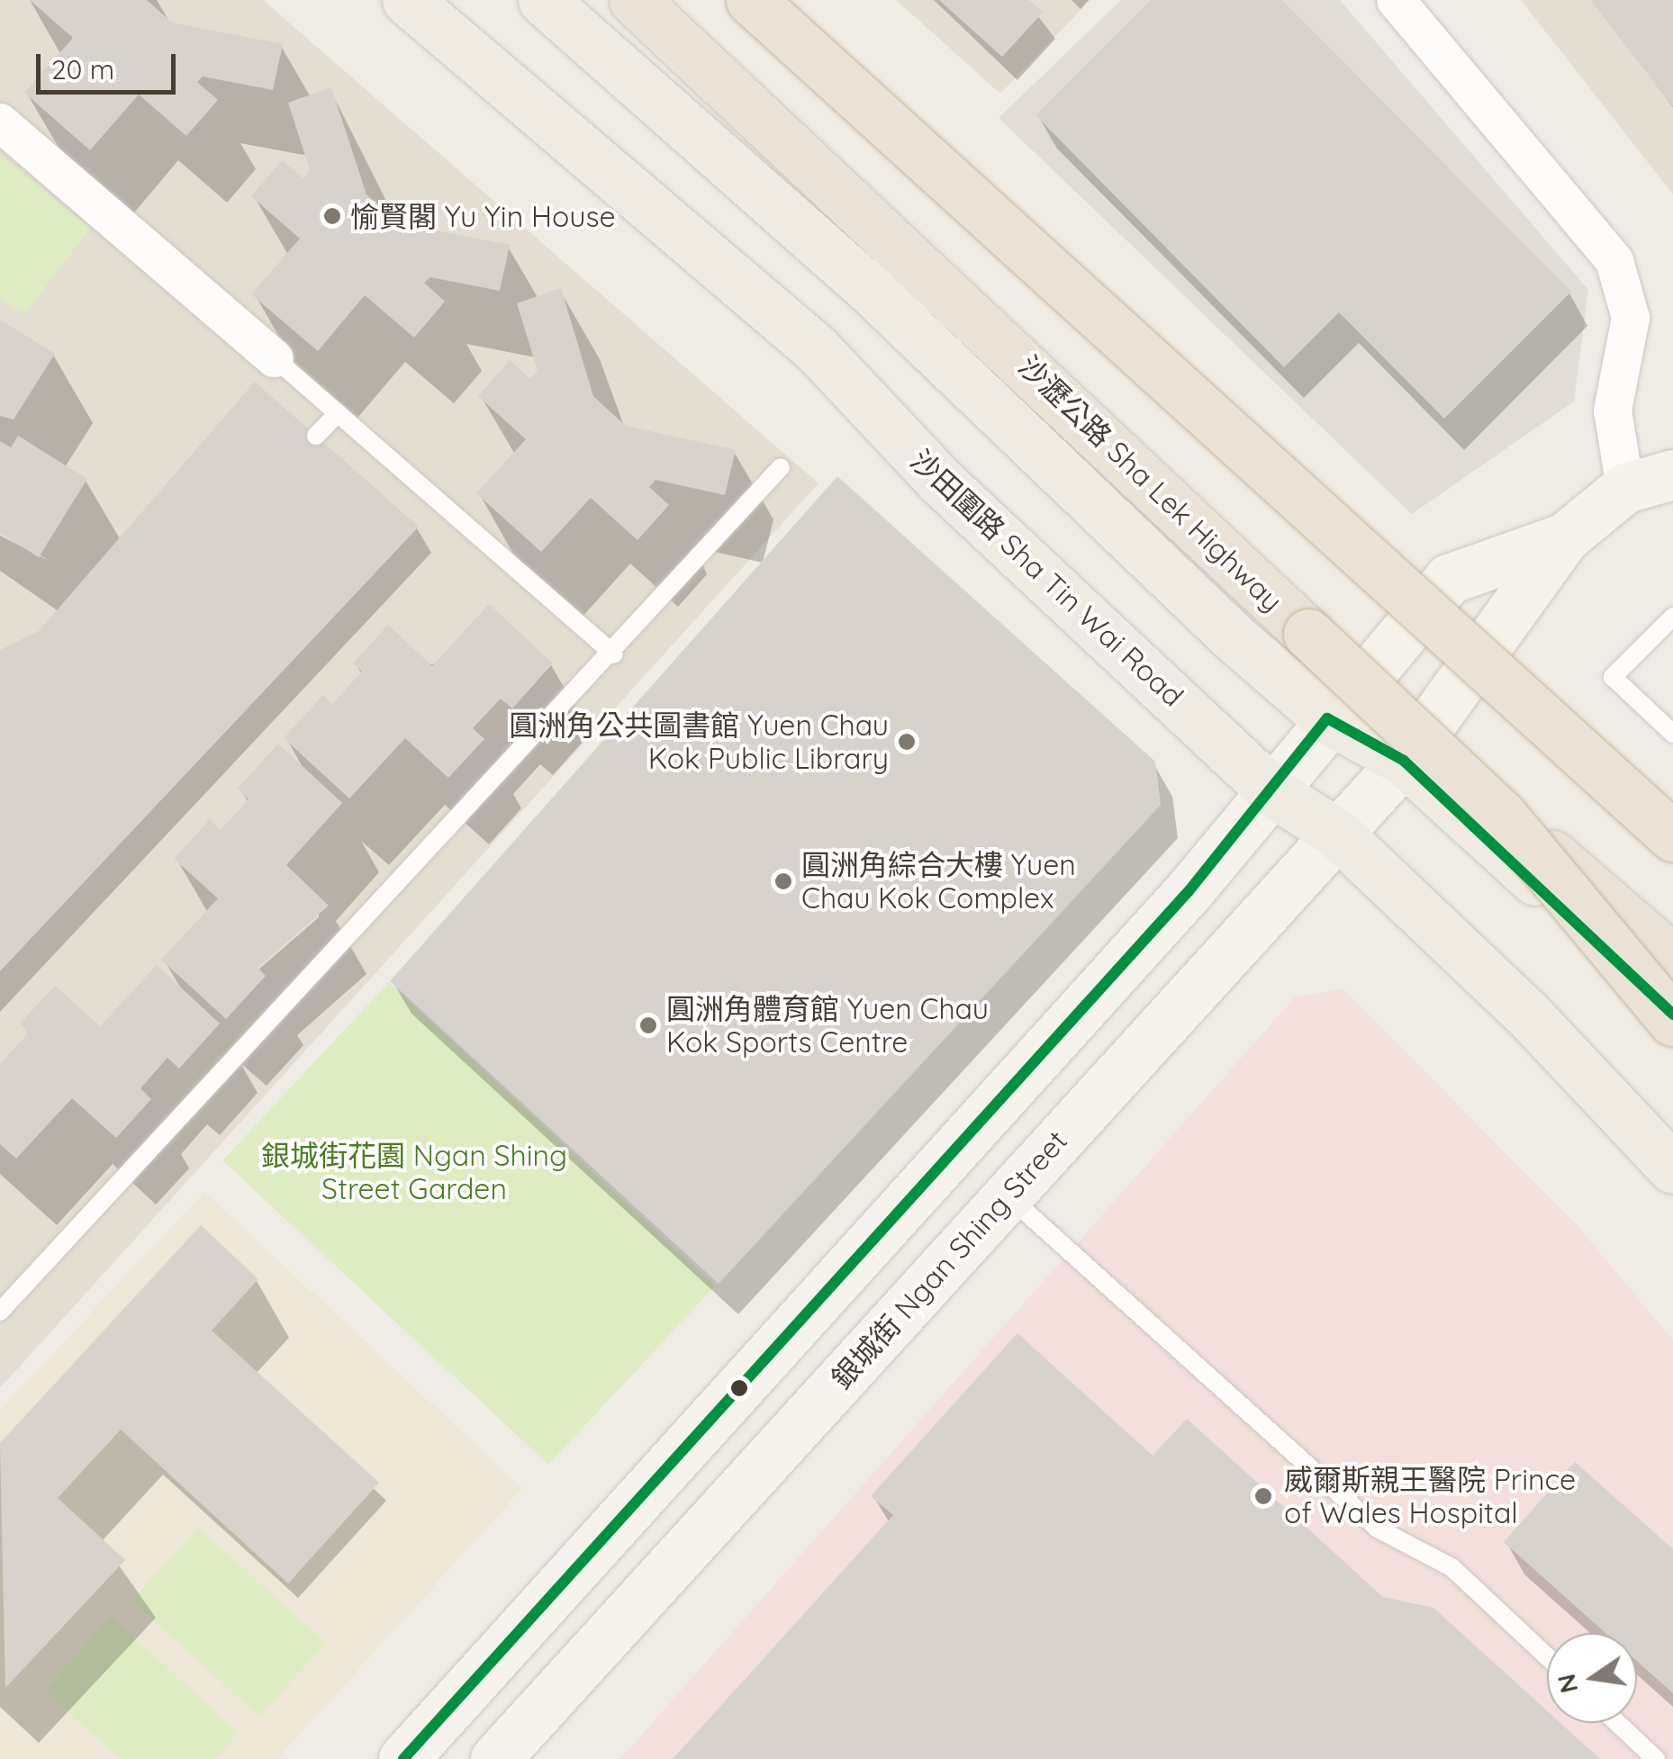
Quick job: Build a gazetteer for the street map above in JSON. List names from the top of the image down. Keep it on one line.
{"streets":{"highway":["沙瀝公路 Sha Lek Highway"],"main road":["沙田圍路 Sha Tin Wai Road"],"street":["銀城街 Ngan Shing Street"]},"crossings":[["沙田圍路 Sha Tin Wai Road","銀城街 Ngan Shing Street"]],"parks":["銀城街花園 Ngan Shing Street Garden"],"places":["愉賢閣 Yu Yin House","圓洲角公共圖書館 Yuen Chau Kok Public Library","圓洲角綜合大樓 Yuen Chau Kok Complex","圓洲角體育館 Yuen Chau Kok Sports Centre","威爾斯親王醫院 Prince of Wales Hospital"],"scale_bar":"20 m","north":"left"}
